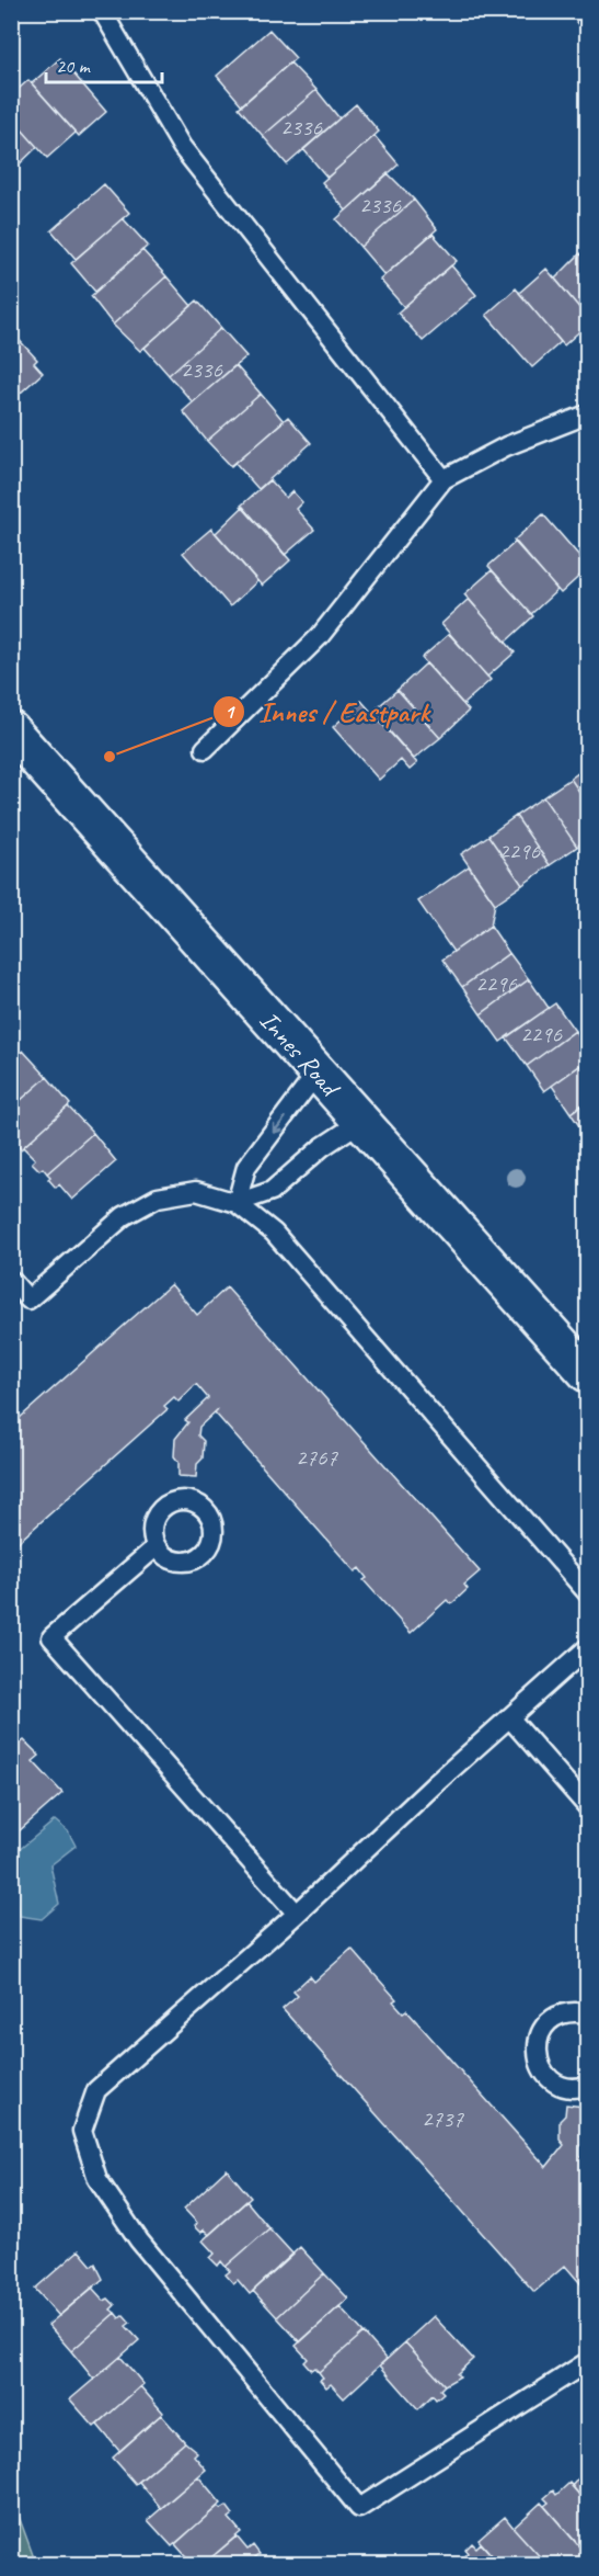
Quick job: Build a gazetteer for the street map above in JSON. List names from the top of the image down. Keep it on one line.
{"streets":{"street":["Innes Road"]},"places":["Innes / Eastpark"],"house_numbers":["2336","2336","2336","2296","2296","2296","2767","2737"],"scale_bar":"20 m"}
